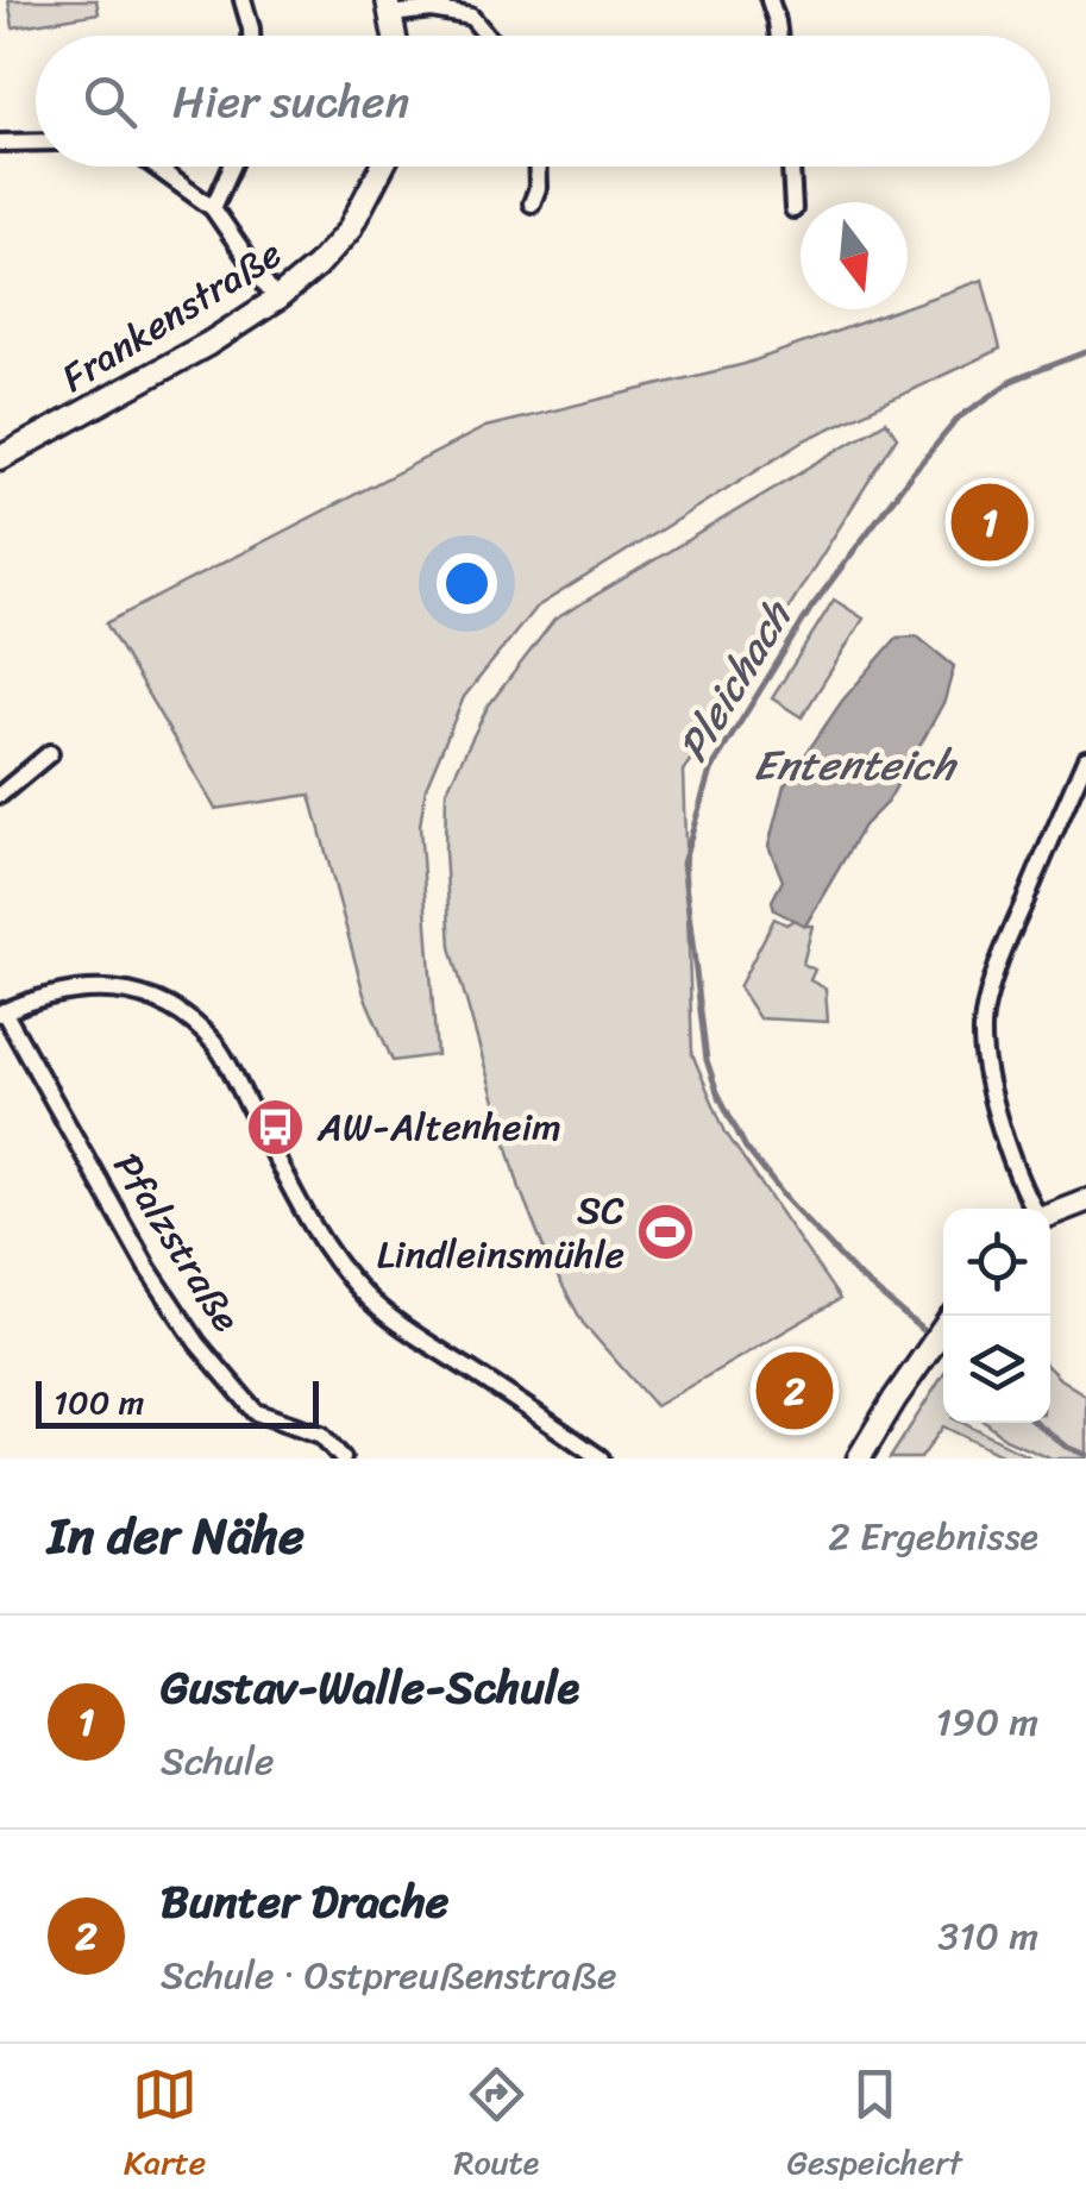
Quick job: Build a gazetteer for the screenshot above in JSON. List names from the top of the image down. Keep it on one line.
{"streets":{"street":["Frankenstraße","Pfalzstraße"]},"water":["Pleichach","Ententeich"],"places":{"bus stop":["AW-Altenheim"],"sports":["SC Lindleinsmühle"]},"scale_bar":"100 m","north":"bottom","page":{"search":"Hier suchen","pins":["1","2"],"scale":"100 m","heading":["In der Nähe","2 Ergebnisse"],"list":[{"mark":"1","name":"Gustav-Walle-Schule","note":"Schule","value":"190 m"},{"mark":"2","name":"Bunter Drache","note":"Schule · Ostpreußenstraße","value":"310 m"}],"nav":["Karte","Route","Gespeichert"]}}
